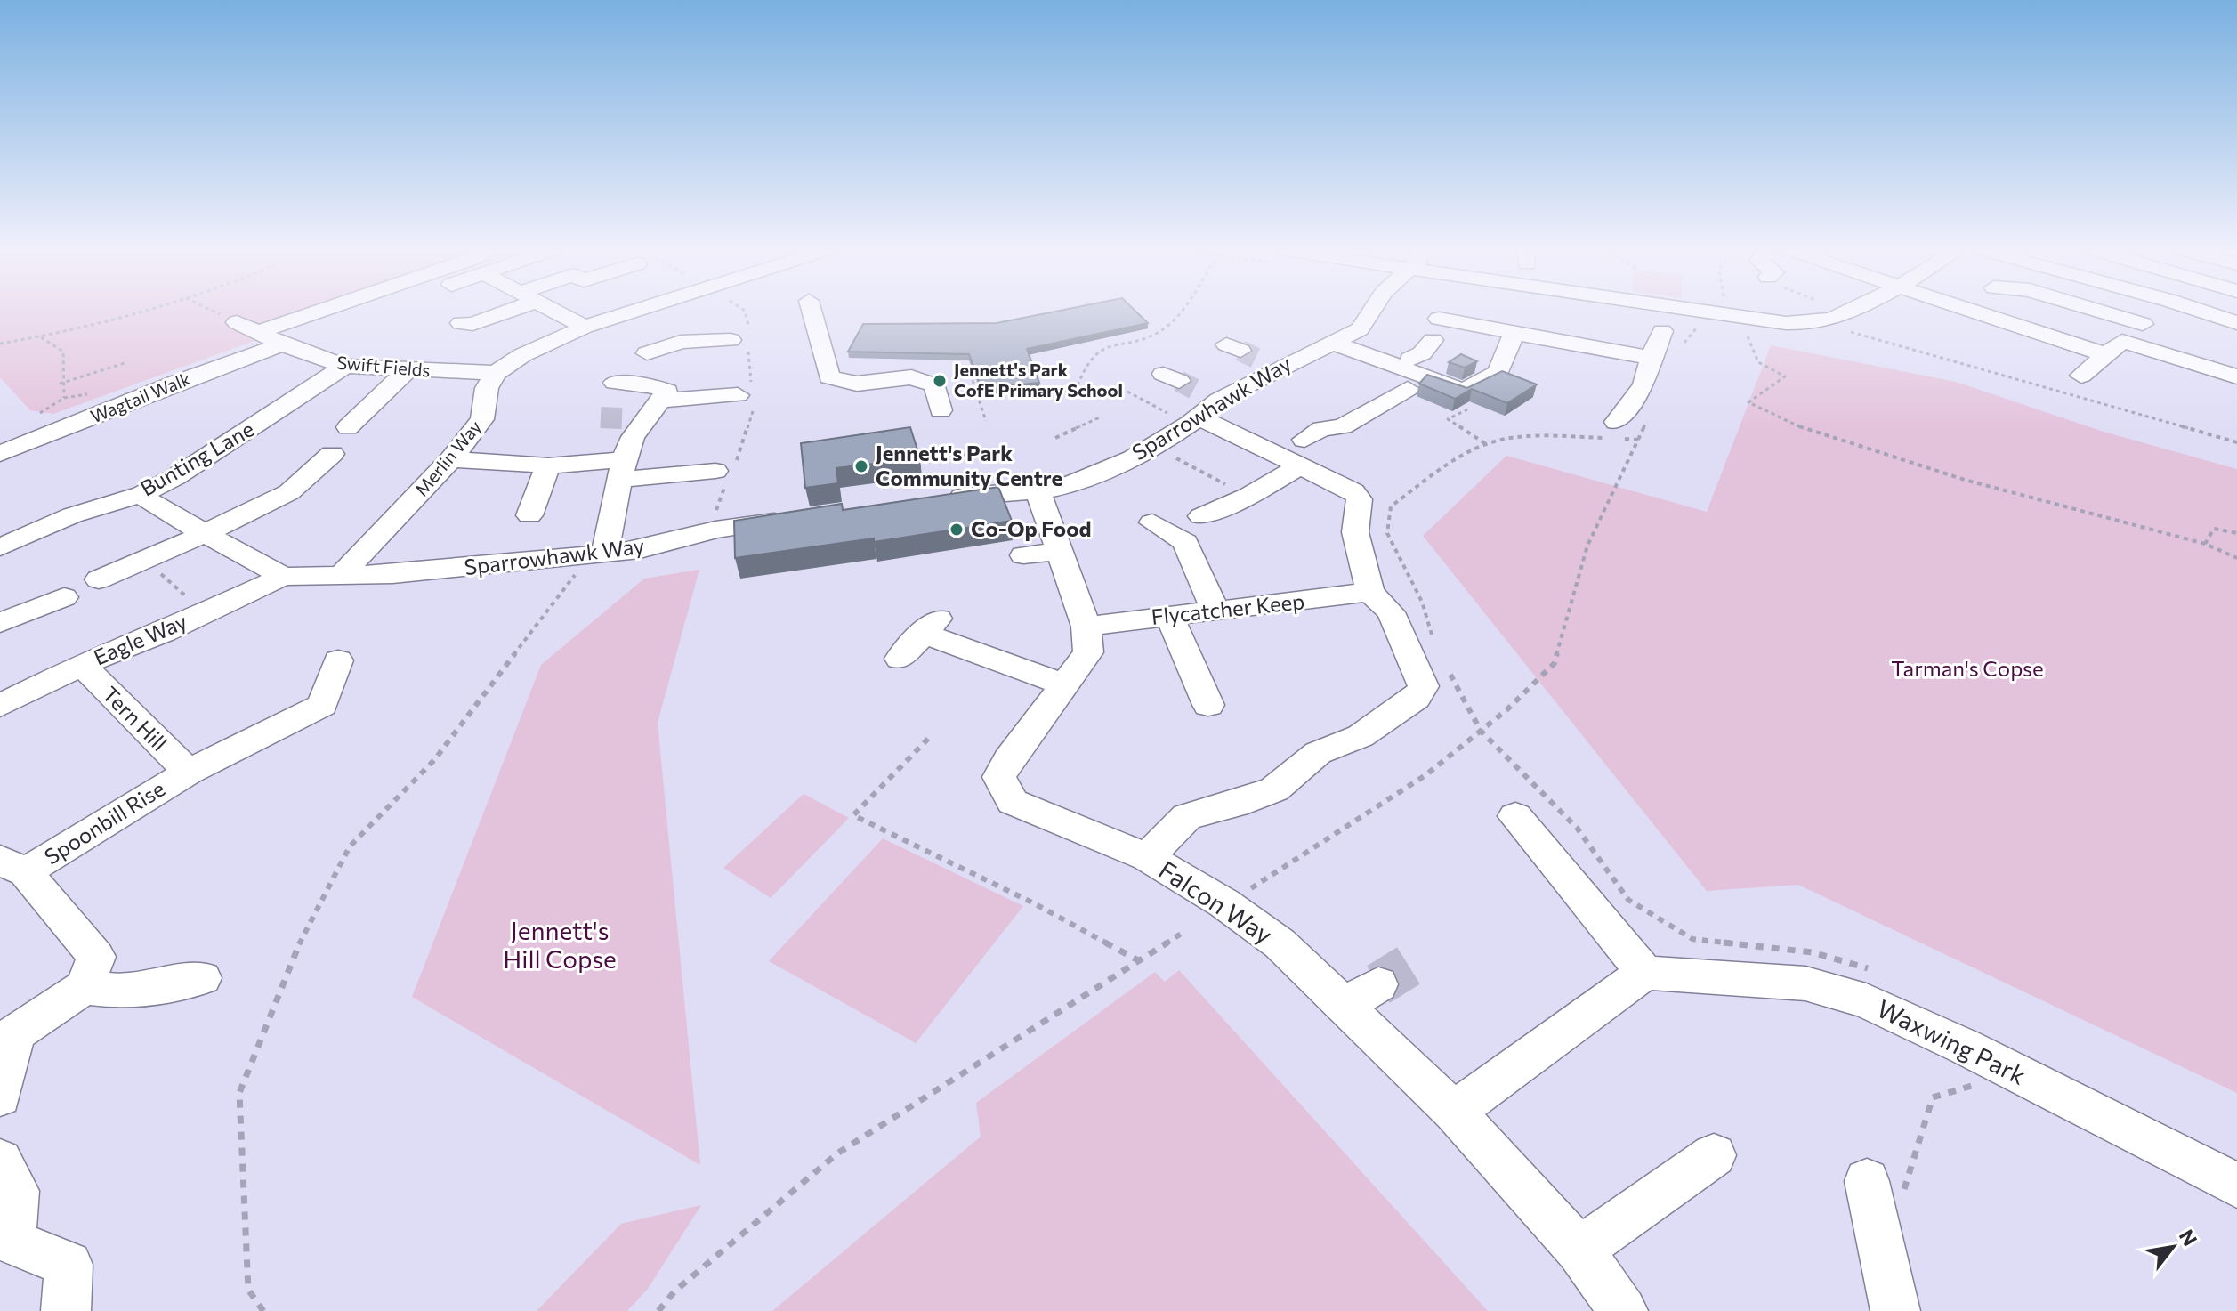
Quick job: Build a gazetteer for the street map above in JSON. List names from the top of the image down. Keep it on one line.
{"streets":{"street":["Swift Fields","Wagtail Walk","Sparrowhawk Way","Merlin Way","Bunting Lane","Flycatcher Keep","Eagle Way","Tern Hill","Spoonbill Rise","Falcon Way","Waxwing Park"]},"crossings":[["Swift Fields","Wagtail Walk"],["Swift Fields","Merlin Way"],["Swift Fields","Bunting Lane"],["Sparrowhawk Way","Merlin Way"],["Sparrowhawk Way","Eagle Way"],["Sparrowhawk Way","Falcon Way"],["Flycatcher Keep","Falcon Way"],["Eagle Way","Tern Hill"],["Tern Hill","Spoonbill Rise"]],"parks":["Tarman's Copse","Jennett's Hill Copse"],"places":["Jennett's Park CofE Primary School","Jennett's Park Community Centre","Co-Op Food"],"north":"top right"}
